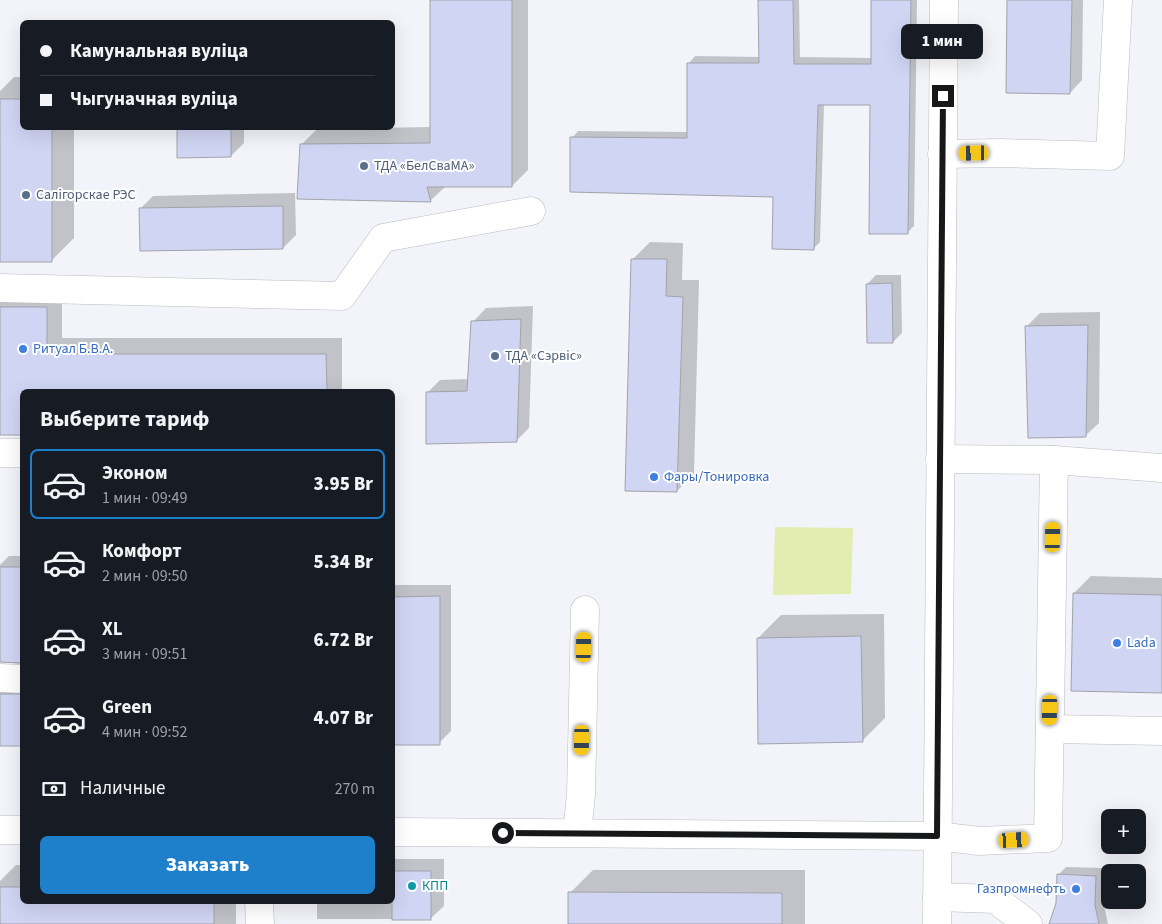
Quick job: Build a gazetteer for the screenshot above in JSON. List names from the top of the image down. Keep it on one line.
{"places":["ТДА «БелСваМА»","Салігорскае РЭС","Ритуал Б.В.А.","ТДА «Сэрвіс»","Фары/Тонировка","Lada","КПП","Газпромнефть"],"page":{"banner":["Камунальная вуліца","Чыгуначная вуліца"],"bubble":"1 мин","heading":"Выберите тариф","list":[{"name":"Эконом","note":"1 мин · 09:49","value":"3.95 Br"},{"name":"Комфорт","note":"2 мин · 09:50","value":"5.34 Br"},{"name":"XL","note":"3 мин · 09:51","value":"6.72 Br"},{"name":"Green","note":"4 мин · 09:52","value":"4.07 Br"}],"pay":["Наличные","270 m"],"map_buttons":["+","−"],"buttons":"Заказать"}}
